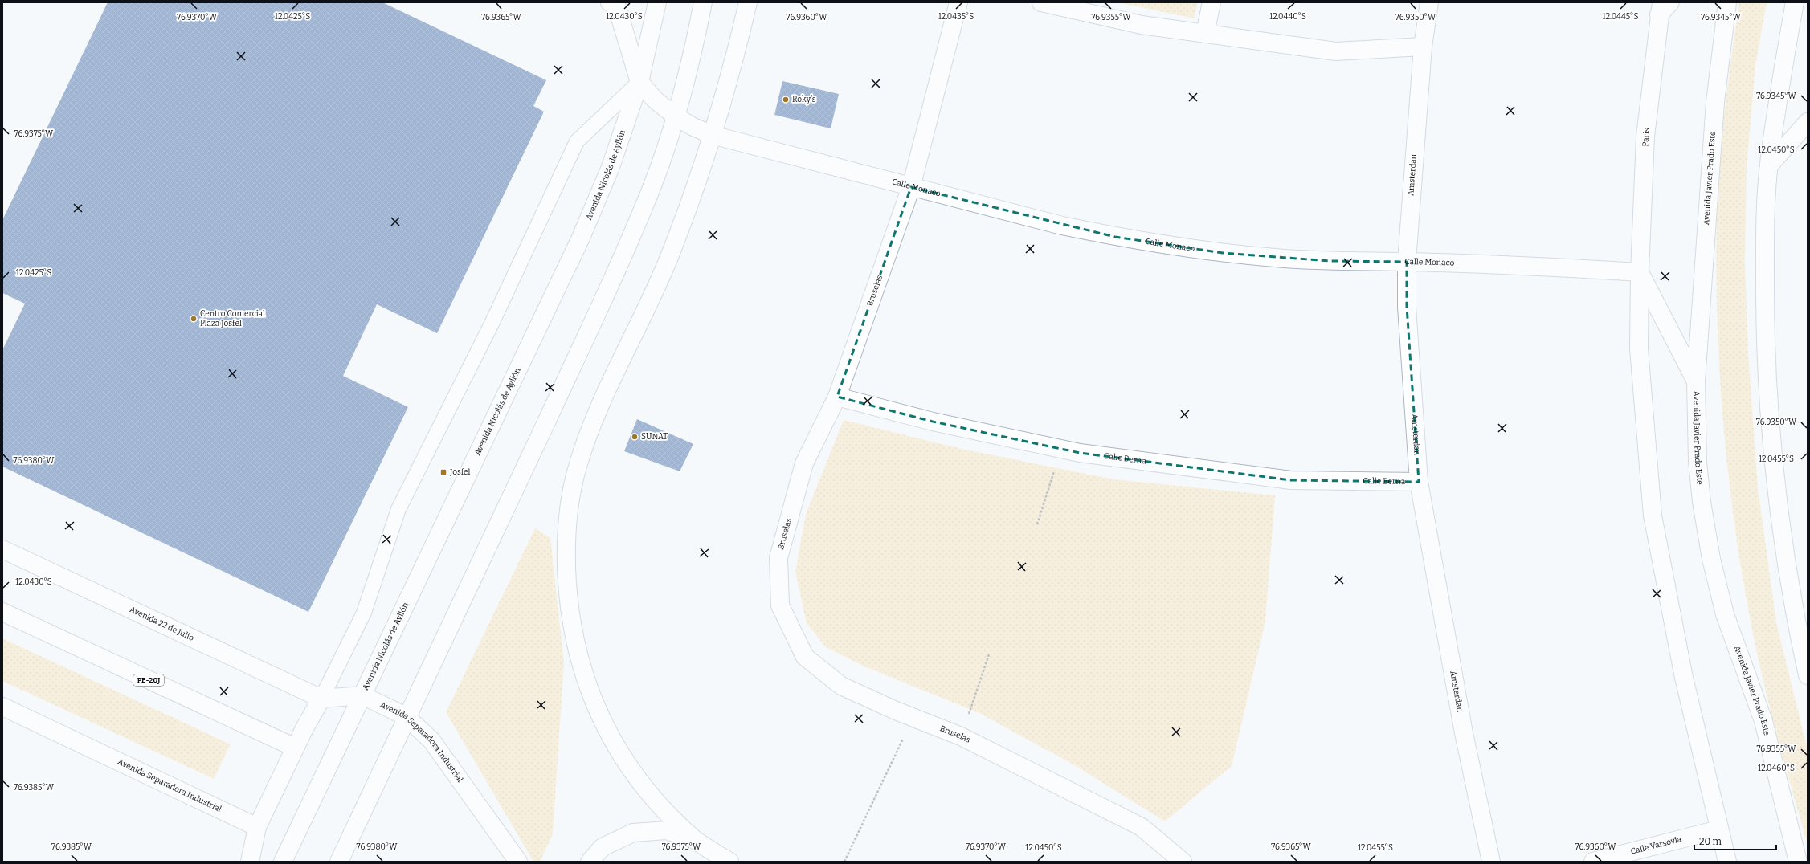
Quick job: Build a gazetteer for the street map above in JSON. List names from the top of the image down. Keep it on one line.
{"streets":{"main road":["París","Avenida Nicolás de Ayllón","Amsterdan","Avenida Javier Prado Este","Calle Monaco","Bruselas","Calle Berna","Avenida 22 de Julio","PE-20J","Avenida Separadora Industrial","Calle Varsovia"]},"crossings":[["París","Calle Monaco"],["París","Calle Varsovia"],["Avenida Nicolás de Ayllón","Calle Monaco"],["Avenida Nicolás de Ayllón","Avenida Separadora Industrial"],["Amsterdan","Calle Monaco"],["Amsterdan","Calle Berna"],["Calle Monaco","Bruselas"],["Bruselas","Calle Berna"]],"places":{"other":["Roky's","Centro Comercial Plaza Josfel","SUNAT"],"transit":["Josfel"]},"scale_bar":"20 m","coordinates":["12.0430°S","12.0425°S","12.0435°S","12.0440°S","12.0445°S","76.9360°W","76.9355°W","76.9370°W","76.9365°W","76.9350°W","76.9345°W","76.9375°W","12.0450°S","12.0455°S","76.9380°W","12.0460°S","76.9385°W"]}
